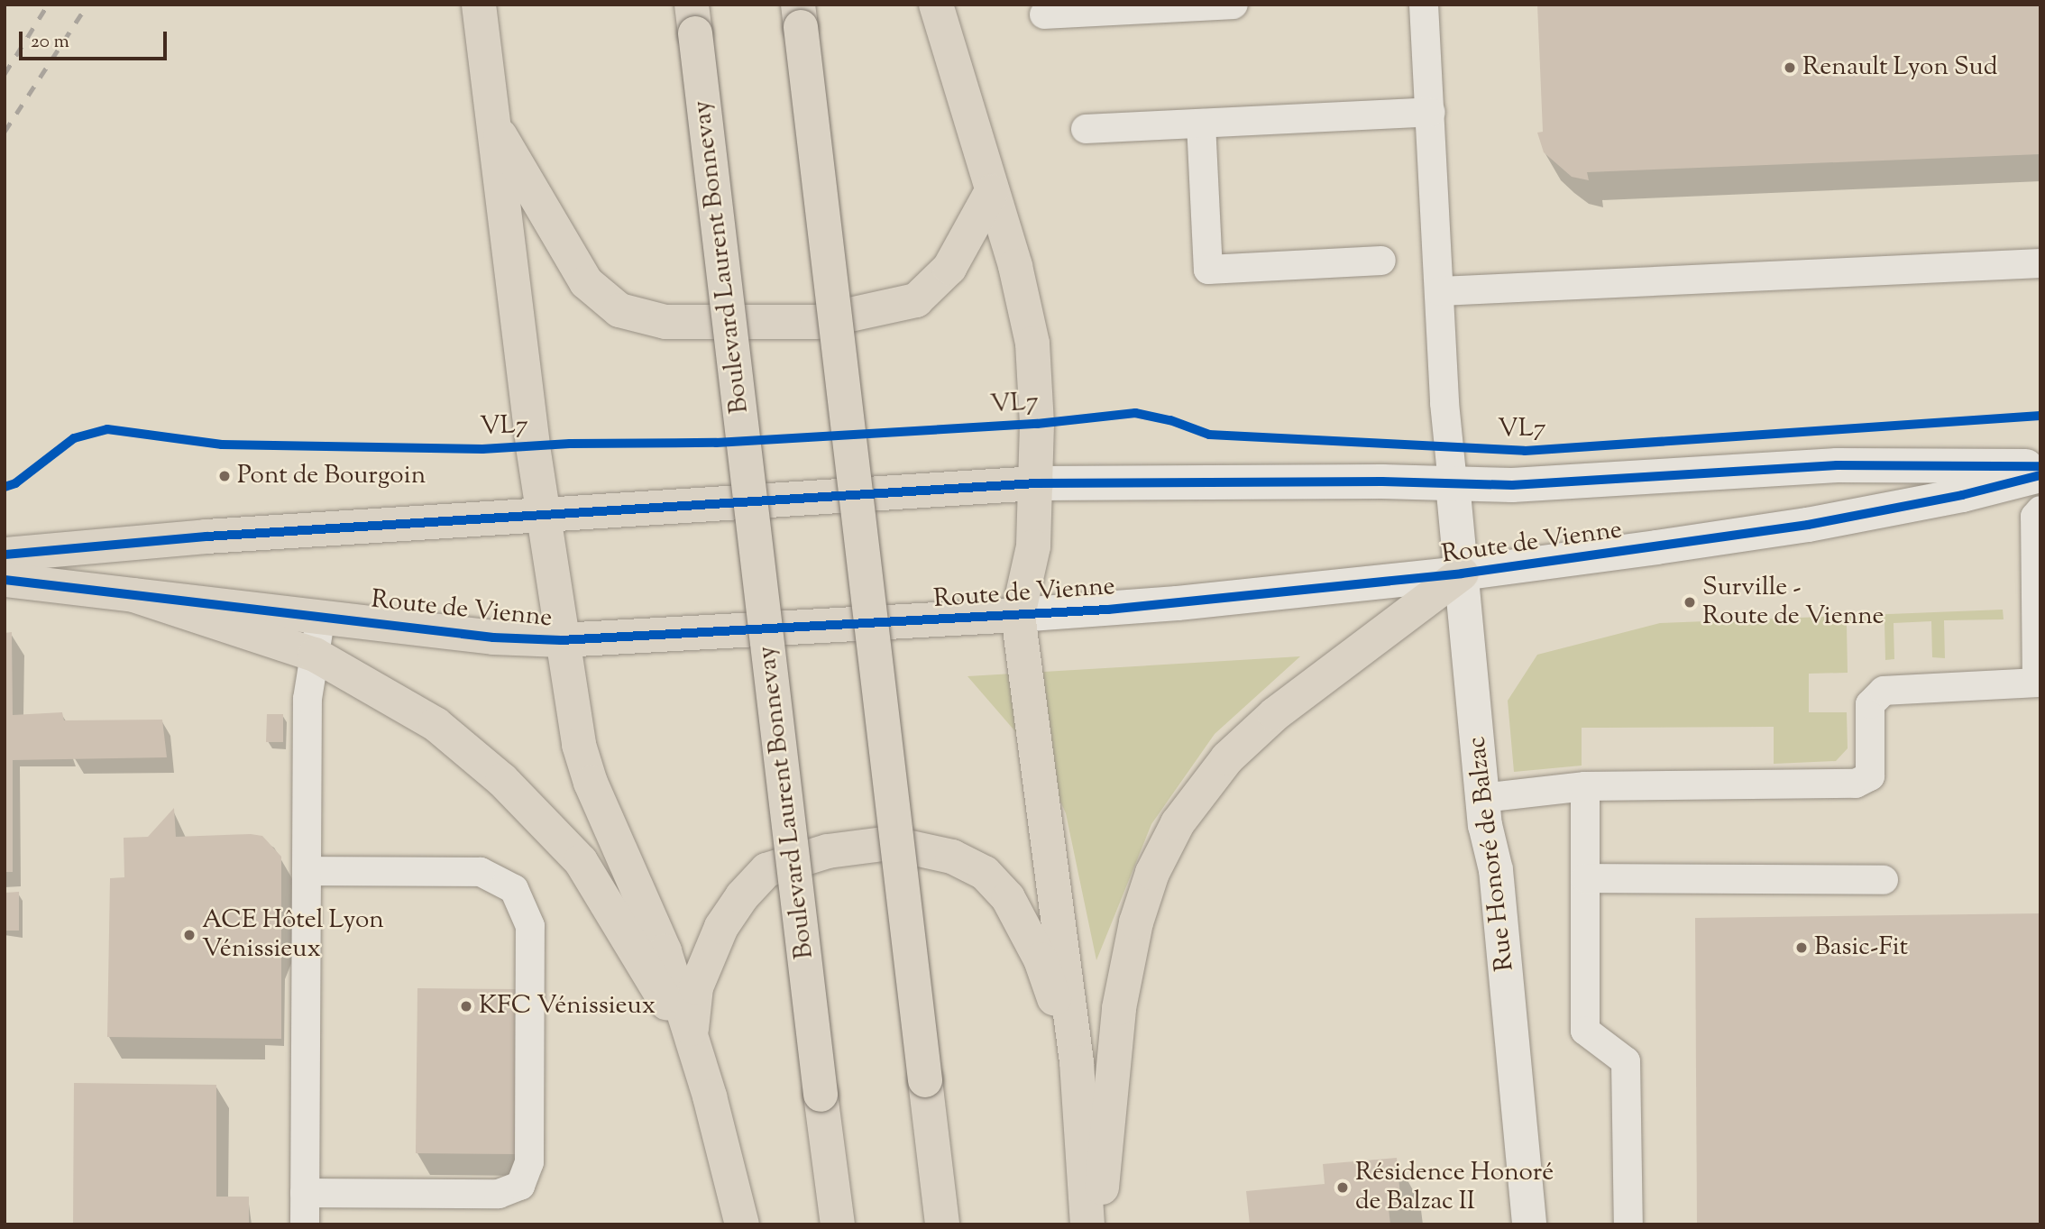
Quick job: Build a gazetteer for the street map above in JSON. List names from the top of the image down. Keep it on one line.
{"streets":{"main road":["Boulevard Laurent Bonnevay","Route de Vienne","Rue Honoré de Balzac"],"cycle path":["VL7"]},"crossings":[["Route de Vienne","Rue Honoré de Balzac"]],"places":["Renault Lyon Sud","Pont de Bourgoin","Surville - Route de Vienne","ACE Hôtel Lyon Vénissieux","Basic-Fit","KFC Vénissieux","Résidence Honoré de Balzac II"],"scale_bar":"20 m"}
